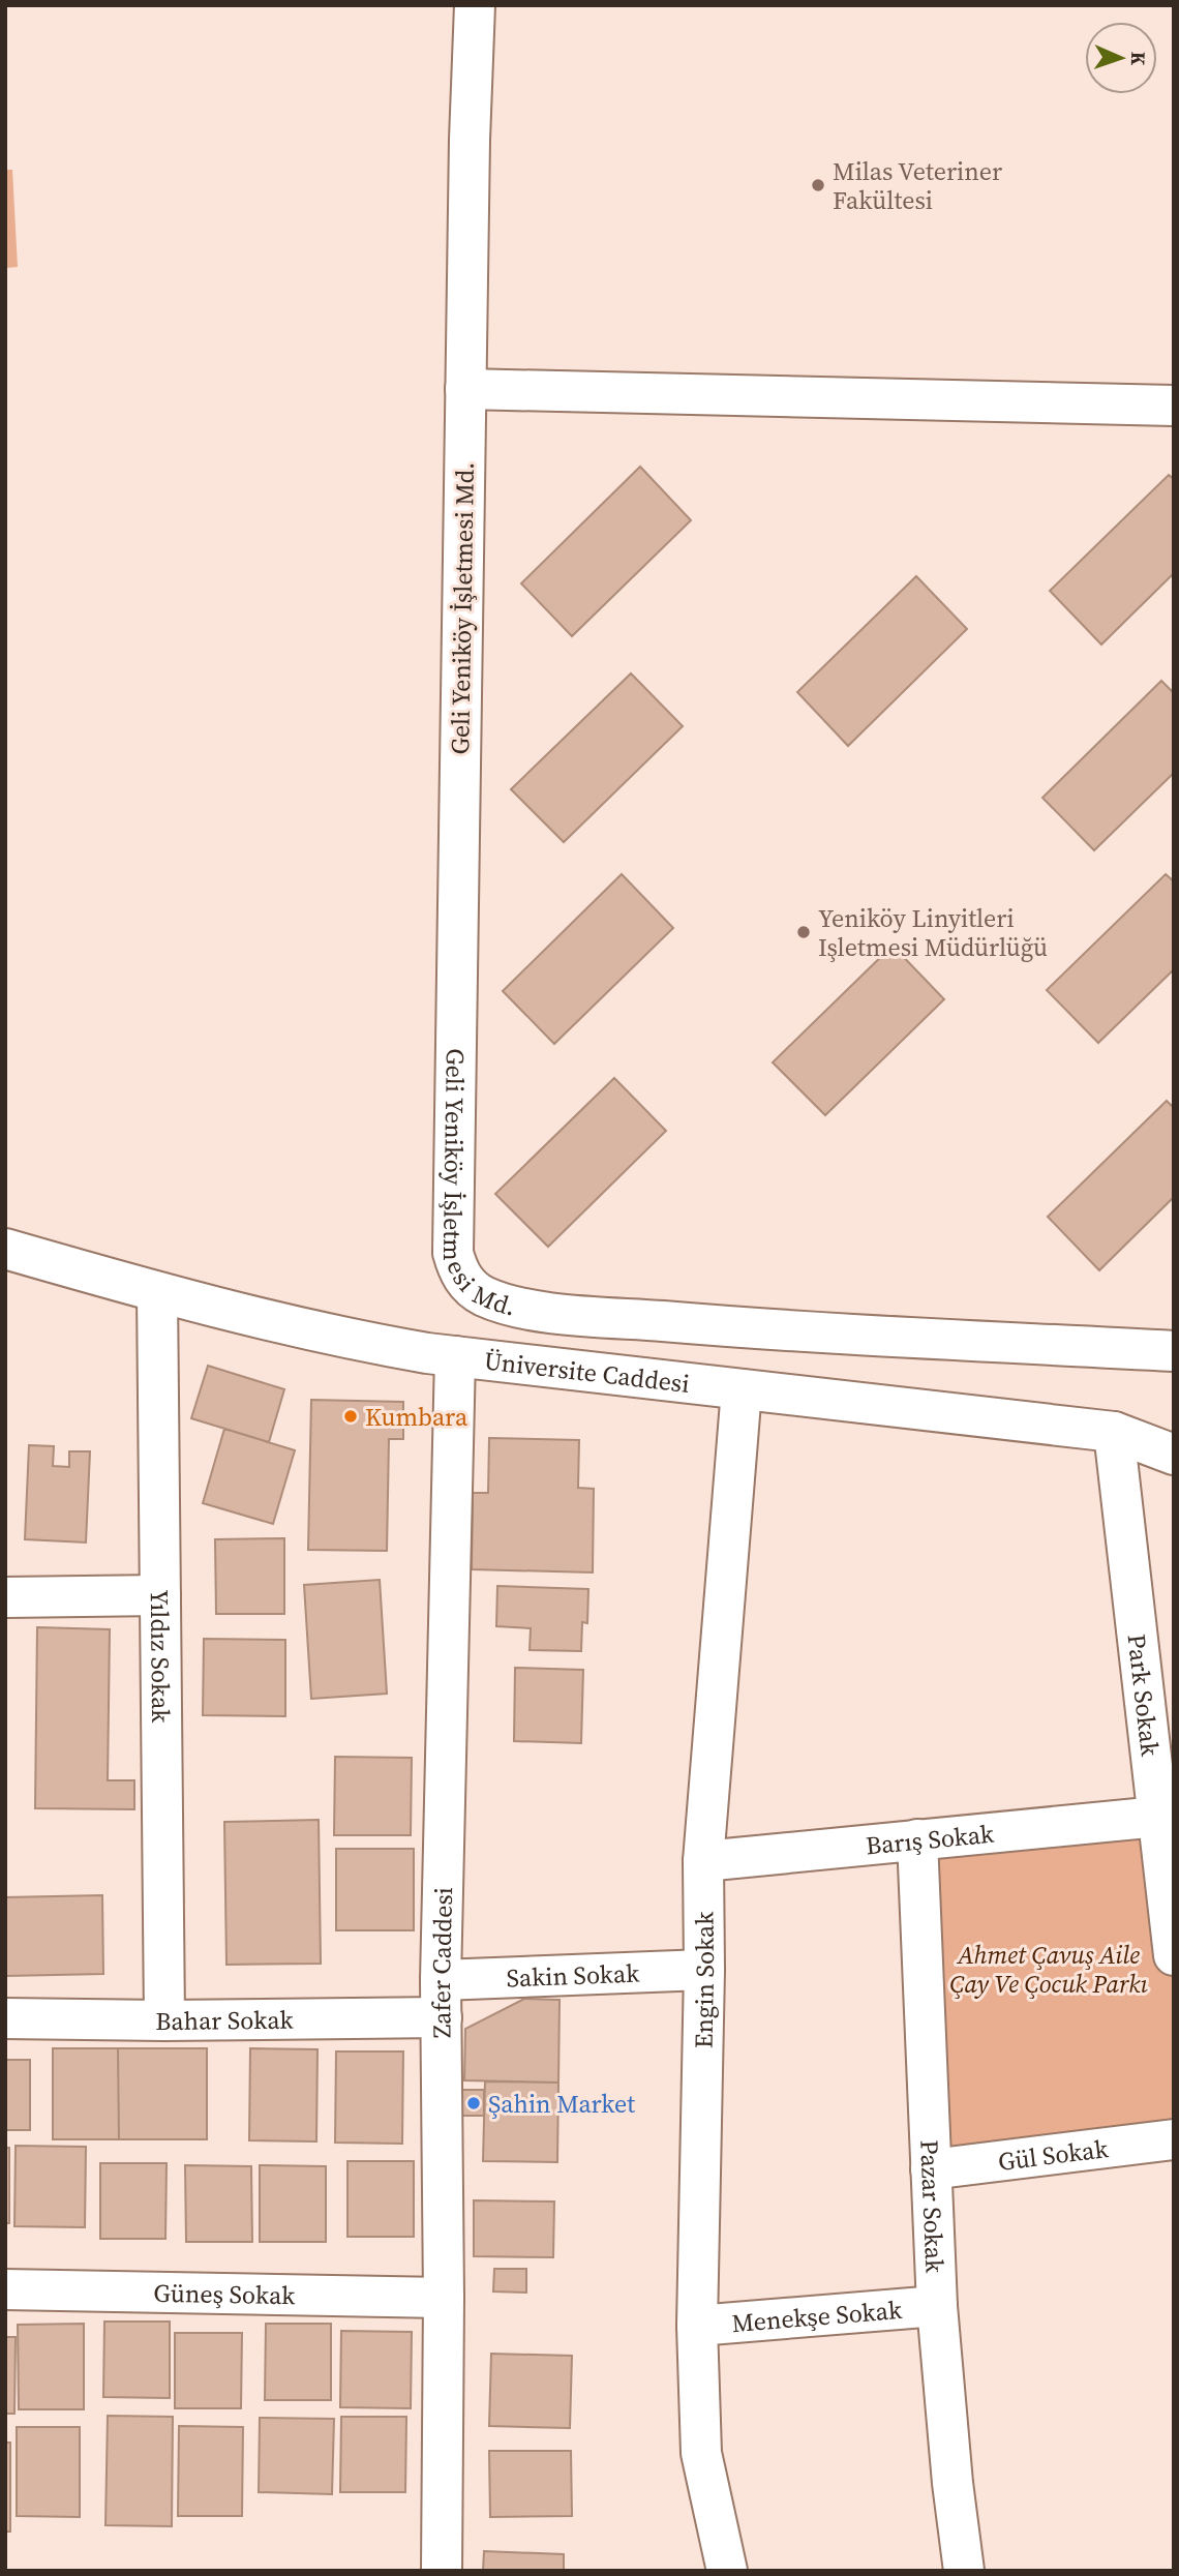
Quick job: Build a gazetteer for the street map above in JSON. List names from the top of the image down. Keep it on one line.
{"streets":{"street":["Geli Yeniköy İşletmesi Md.","Üniversite Caddesi","Yıldız Sokak","Park Sokak","Barış Sokak","Zafer Caddesi","Sakin Sokak","Engin Sokak","Bahar Sokak","Gül Sokak","Pazar Sokak","Güneş Sokak","Menekşe Sokak"]},"crossings":[["Üniversite Caddesi","Yıldız Sokak"],["Üniversite Caddesi","Park Sokak"],["Üniversite Caddesi","Zafer Caddesi"],["Üniversite Caddesi","Engin Sokak"],["Yıldız Sokak","Bahar Sokak"],["Park Sokak","Barış Sokak"],["Barış Sokak","Engin Sokak"],["Barış Sokak","Pazar Sokak"],["Zafer Caddesi","Sakin Sokak"],["Zafer Caddesi","Bahar Sokak"],["Zafer Caddesi","Güneş Sokak"],["Sakin Sokak","Engin Sokak"],["Sakin Sokak","Bahar Sokak"],["Engin Sokak","Menekşe Sokak"],["Gül Sokak","Pazar Sokak"],["Pazar Sokak","Menekşe Sokak"]],"parks":["Ahmet Çavuş Aile Çay Ve Çocuk Parkı"],"places":["Milas Veteriner Fakültesi","Yeniköy Linyitleri Işletmesi Müdürlüğü","Kumbara","Şahin Market"],"north":"right"}
